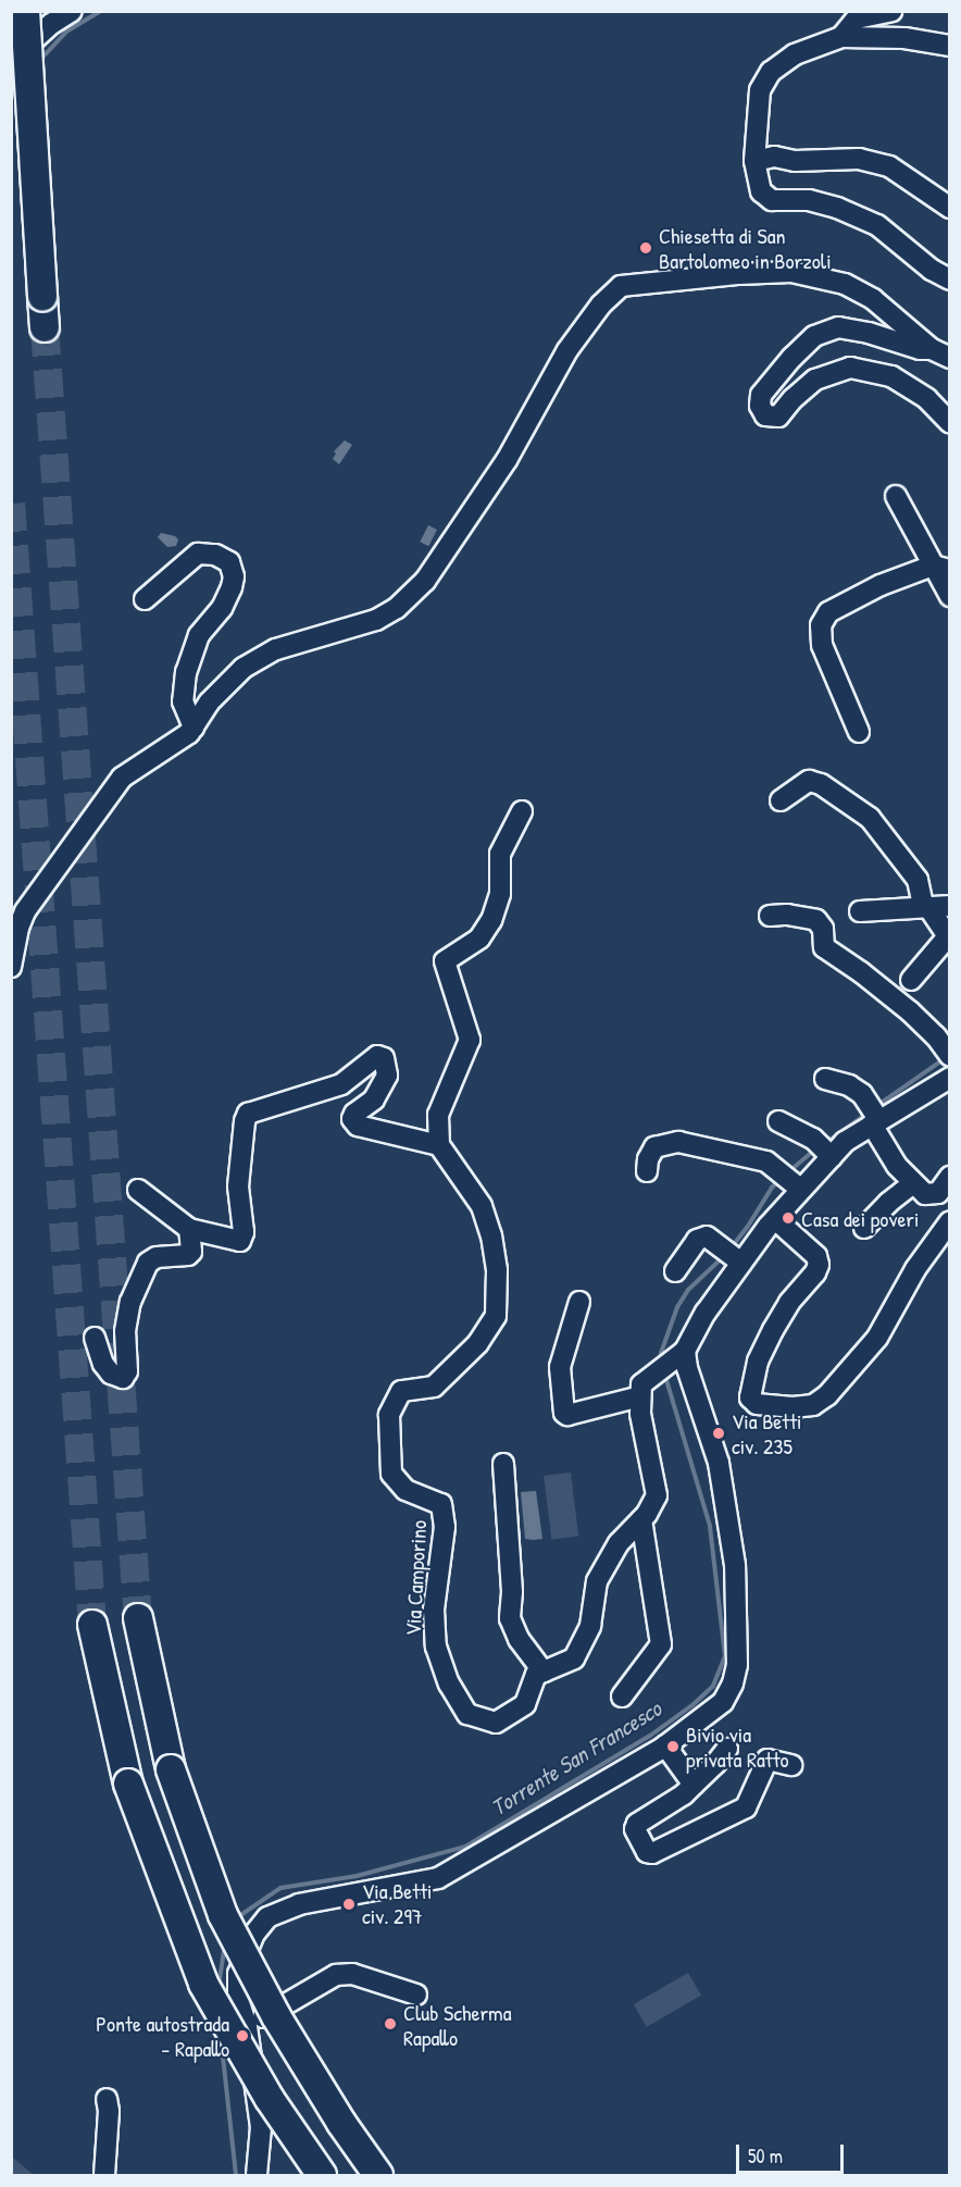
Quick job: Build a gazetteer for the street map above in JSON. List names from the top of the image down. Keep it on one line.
{"streets":{"street":["Via Camporino"]},"water":["Torrente San Francesco"],"places":["Chiesetta di San Bartolomeo in Borzoli","Casa dei poveri","Via Betti civ. 235","Bivio via privata Ratto","Via Betti civ. 297","Club Scherma Rapallo","Ponte autostrada - Rapallo"],"scale_bar":"50 m"}
